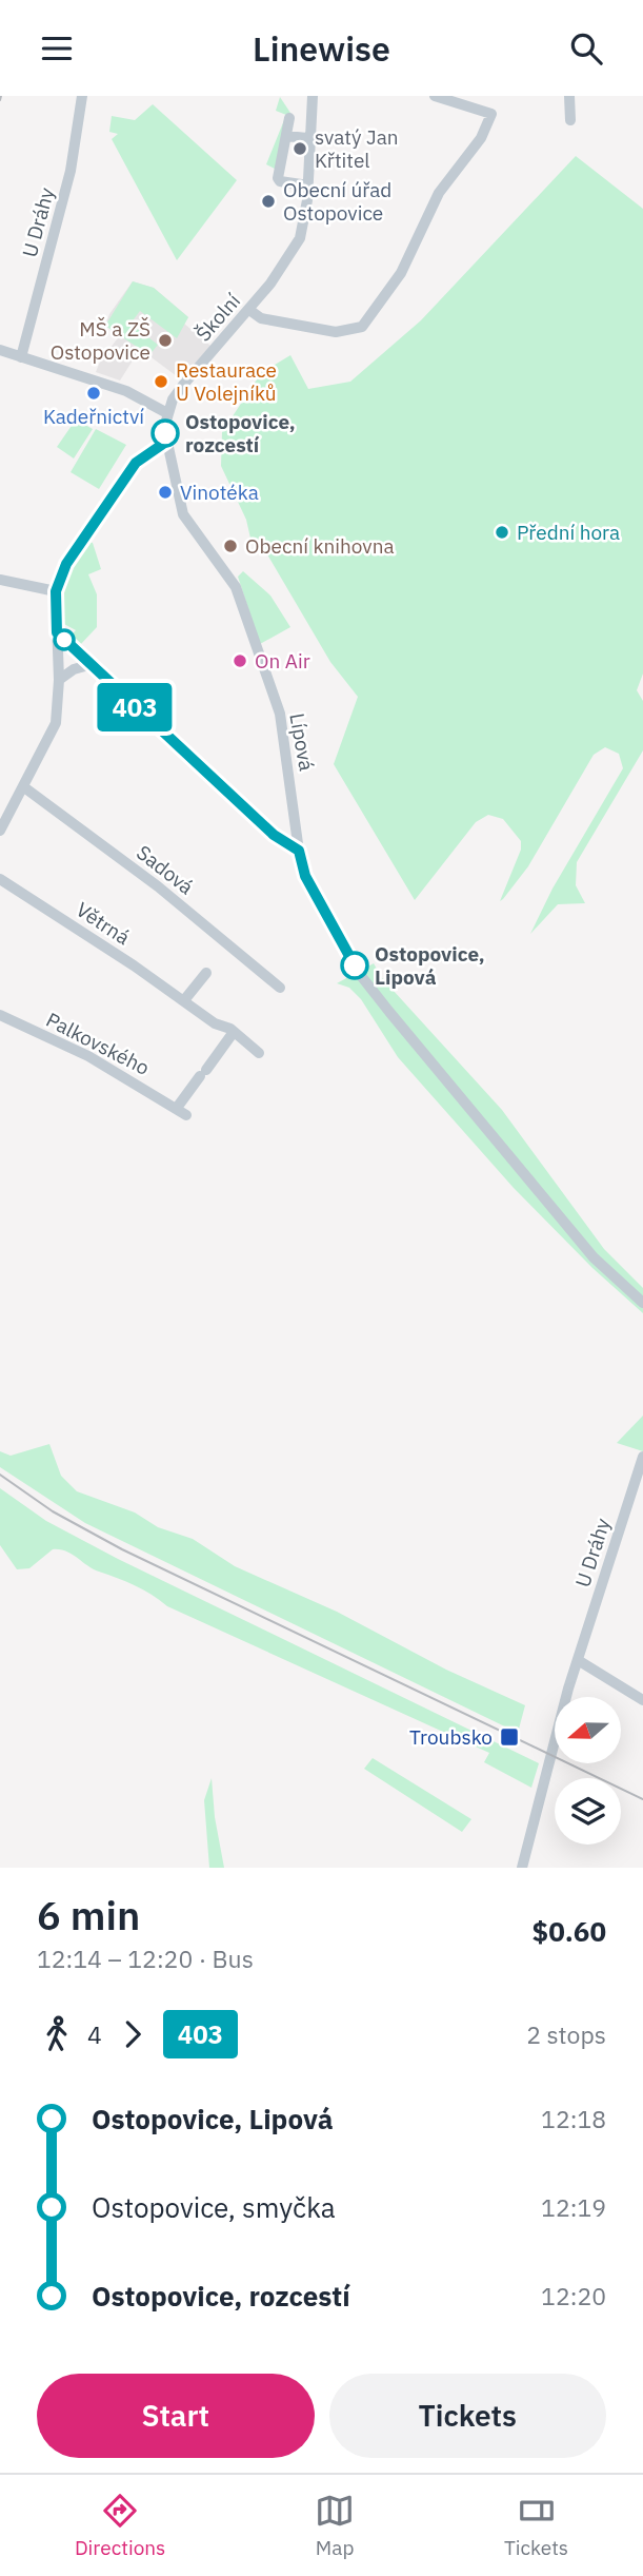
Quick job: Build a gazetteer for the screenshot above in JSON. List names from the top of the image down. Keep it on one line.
{"streets":{"street":["U Dráhy","Školní","Lípová","Sadová","Větrná","Palkovského"]},"crossings":[["Školní","Lípová"]],"places":{"other":["svatý Jan Křtitel","Obecní úřad Ostopovice","MŠ a ZŠ Ostopovice","Restaurace U Volejníků","Kadeřnictví","Ostopovice, rozcestí","Vinotéka","Přední hora","Obecní knihovna","On Air","Ostopovice, Lipová"],"transit":["Troubsko"]},"lines":["bus line 403"],"north":"left","page":{"header":"Linewise","on_map":"403","heading":["6 min","12:14 – 12:20 · Bus","$0.60"],"legs":["4","403","2 stops"],"list":[{"name":"Ostopovice, Lipová","value":"12:18"},{"name":"Ostopovice, smyčka","value":"12:19"},{"name":"Ostopovice, rozcestí","value":"12:20"}],"buttons":["Start","Tickets"],"tabs":["Directions","Map","Tickets"]}}
